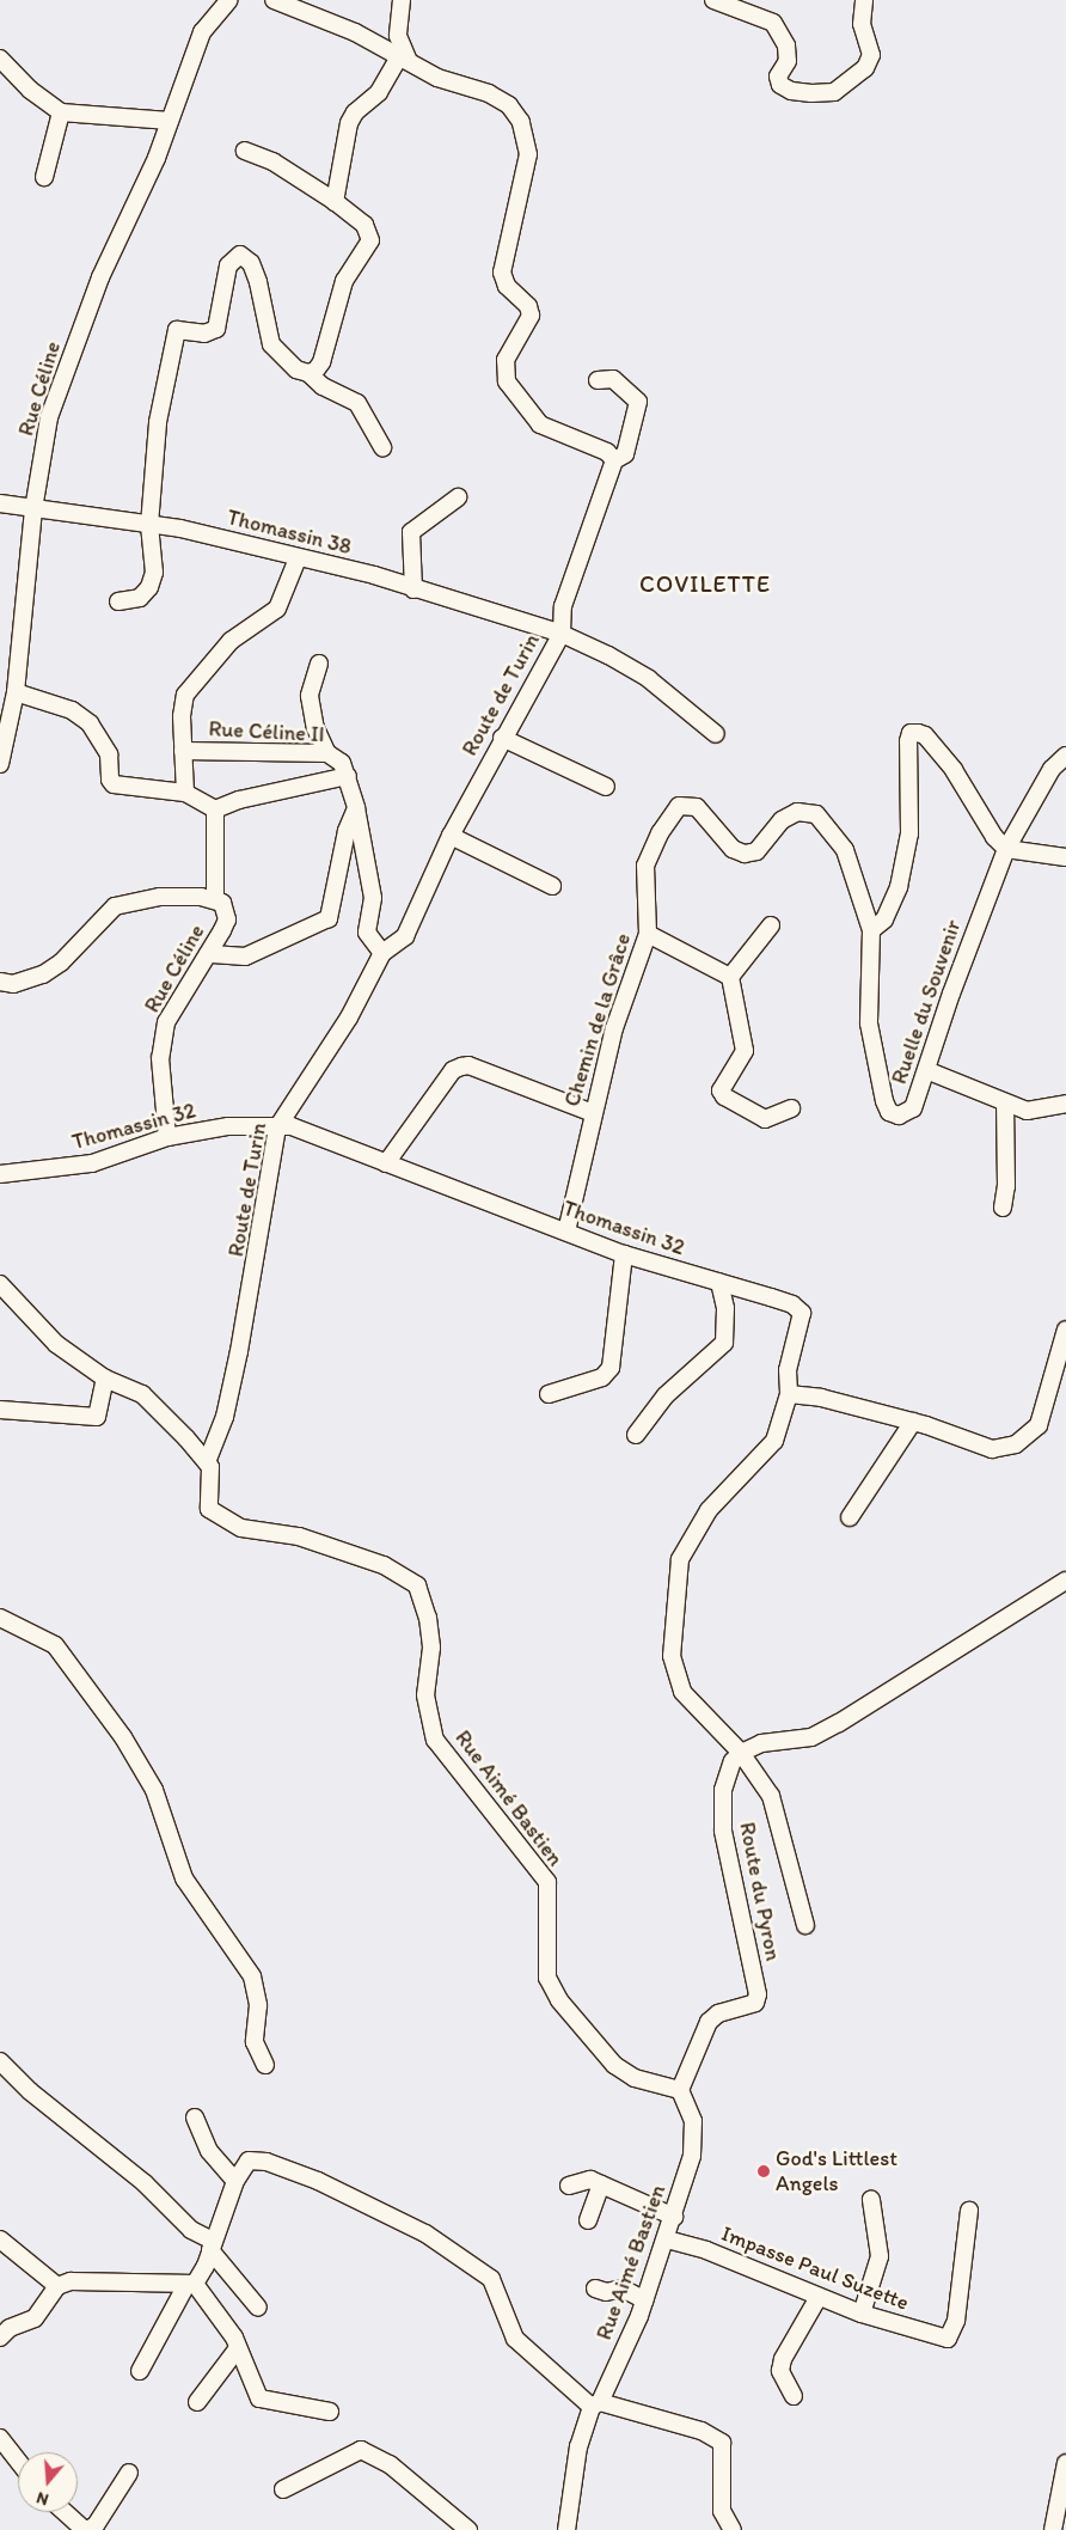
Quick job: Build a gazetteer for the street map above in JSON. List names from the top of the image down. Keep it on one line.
{"streets":{"street":["Rue Céline","Thomassin 38","Route de Turin","Rue Céline II","Ruelle du Souvenir","Chemin de la Grâce","Thomassin 32","Rue Aimé Bastien","Route du Pyron","Impasse Paul Suzette"]},"crossings":[["Rue Céline","Thomassin 38"],["Rue Céline","Thomassin 32"],["Thomassin 38","Route de Turin"],["Thomassin 38","Rue Céline II"],["Route de Turin","Rue Céline II"],["Route de Turin","Thomassin 32"],["Route de Turin","Rue Aimé Bastien"],["Ruelle du Souvenir","Chemin de la Grâce"],["Chemin de la Grâce","Thomassin 32"],["Rue Aimé Bastien","Route du Pyron"],["Rue Aimé Bastien","Impasse Paul Suzette"]],"districts":["COVILETTE"],"places":["God's Littlest Angels"],"north":"bottom"}
